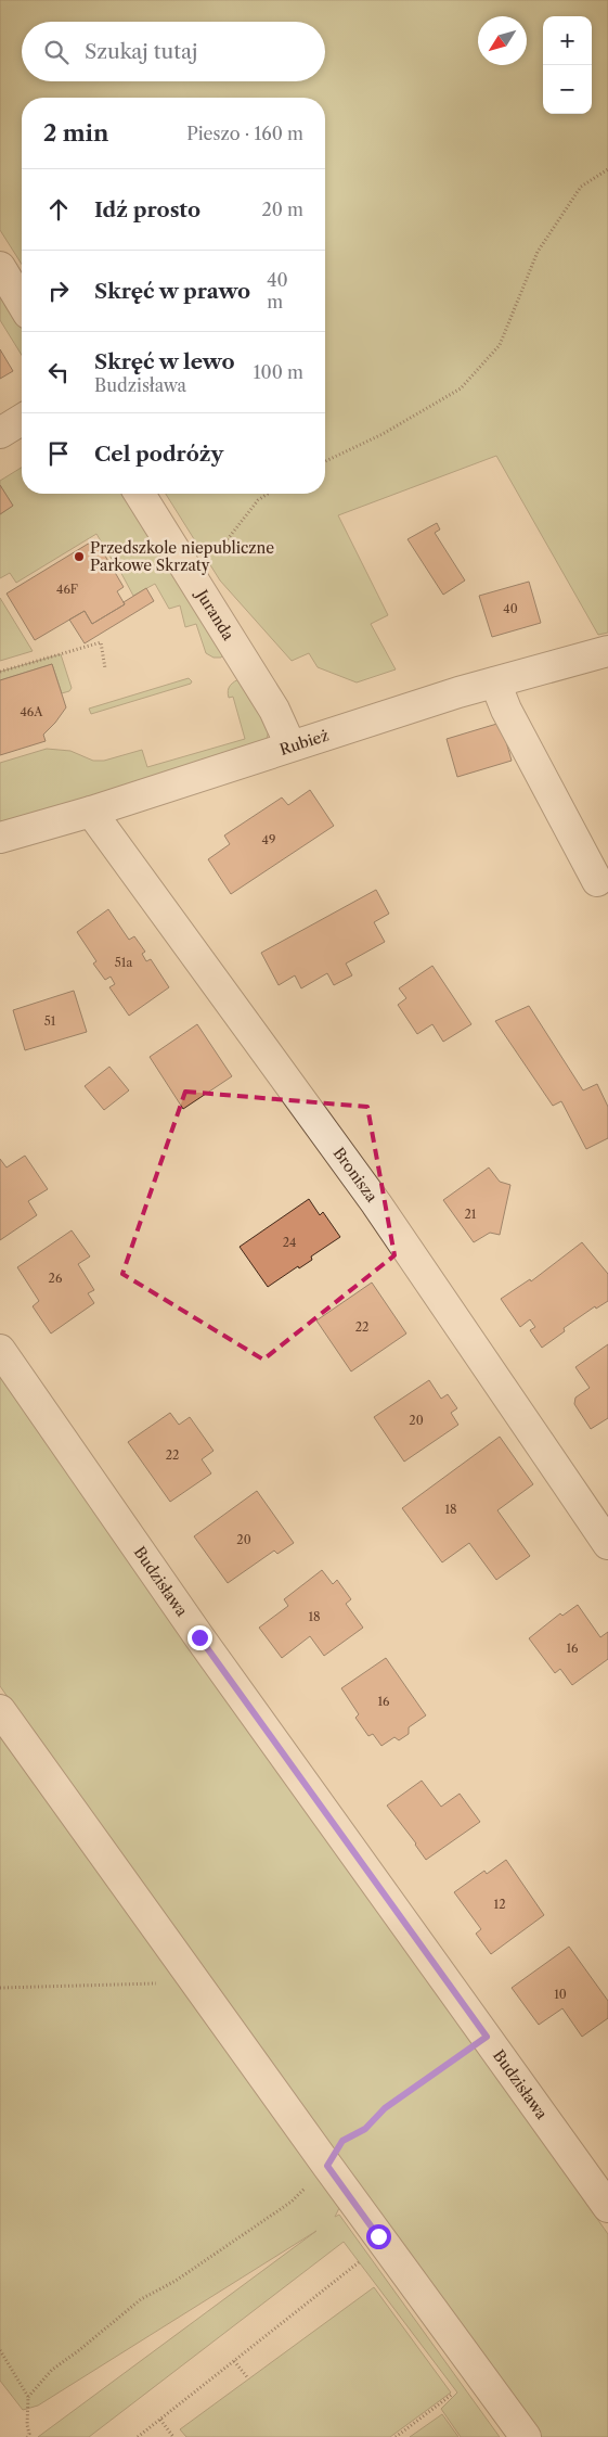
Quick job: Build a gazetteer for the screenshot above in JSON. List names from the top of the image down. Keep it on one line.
{"streets":{"street":["Juranda","Rubież","Bronisza","Budzisława"]},"crossings":[["Juranda","Rubież"],["Rubież","Bronisza"]],"places":["Przedszkole niepubliczne Parkowe Skrzaty"],"house_numbers":["46F","40","46A","49","51a","51","21","24","26","22","20","22","18","20","18","16","16","12","10"],"north":"bottom left","page":{"map_buttons":["+","−"],"search":"Szukaj tutaj","heading":["2 min","Pieszo · 160 m"],"list":[["Idź prosto","20 m"],["Skręć w prawo","40 m"],["Skręć w lewo","Budzisława","100 m"],"Cel podróży"]}}
